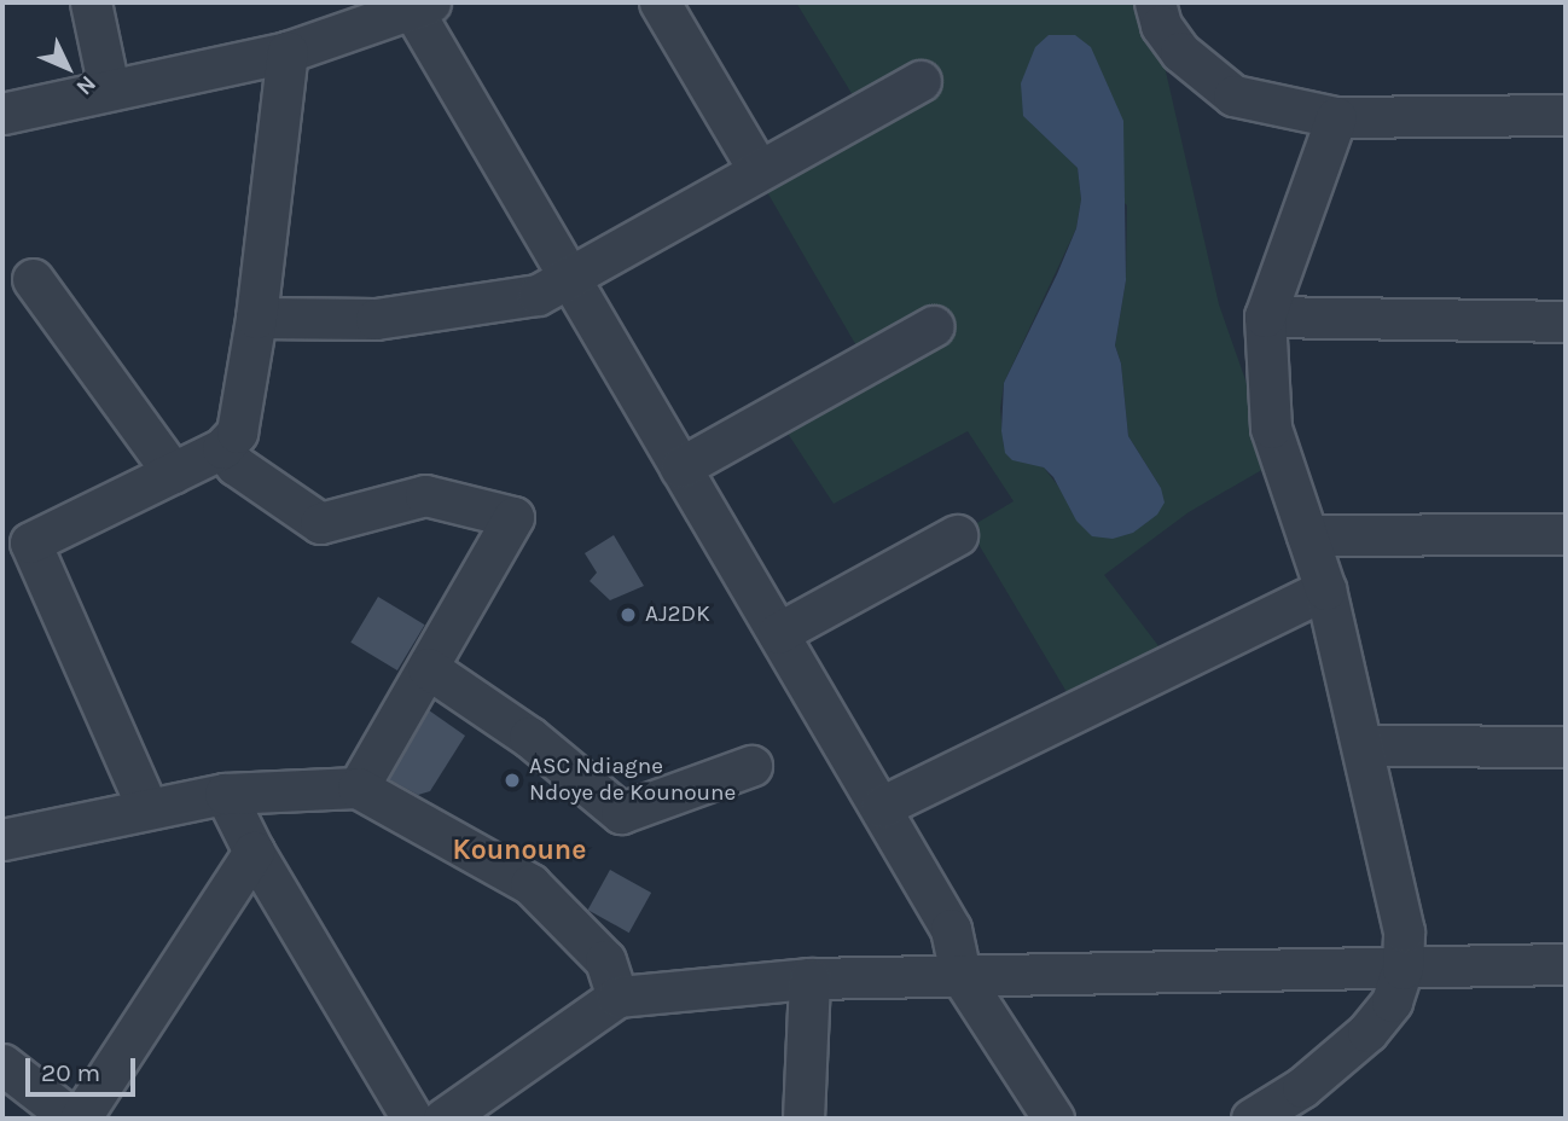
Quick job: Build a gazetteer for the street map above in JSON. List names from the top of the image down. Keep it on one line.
{"districts":["Kounoune"],"places":["AJ2DK","ASC Ndiagne Ndoye de Kounoune"],"scale_bar":"20 m","north":"bottom right"}
